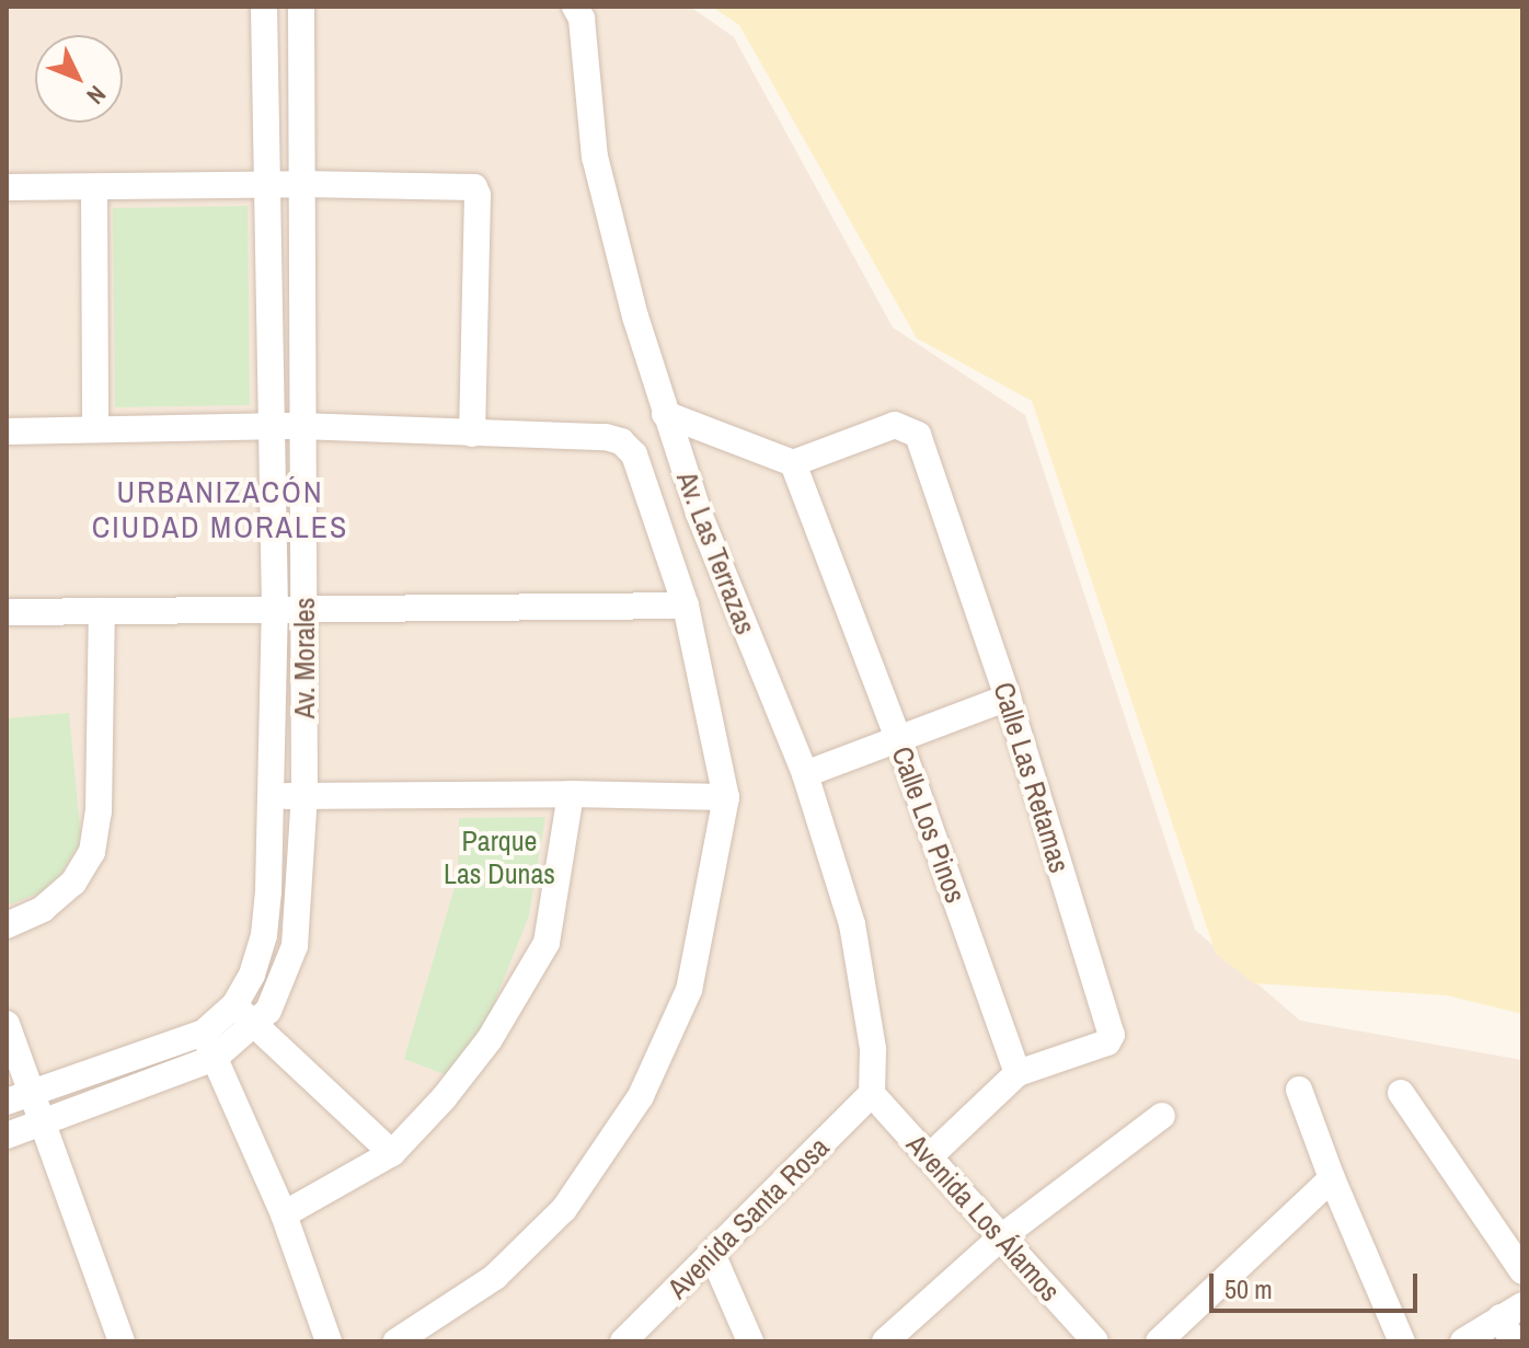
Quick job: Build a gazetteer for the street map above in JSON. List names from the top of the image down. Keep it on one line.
{"streets":{"street":["Av. Las Terrazas","Av. Morales","Calle Las Retamas","Calle Los Pinos","Avenida Santa Rosa","Avenida Los Álamos"]},"crossings":[["Av. Las Terrazas","Avenida Santa Rosa"],["Av. Las Terrazas","Avenida Los Álamos"],["Calle Las Retamas","Calle Los Pinos"],["Avenida Santa Rosa","Avenida Los Álamos"]],"districts":["URBANIZACÓN CIUDAD MORALES"],"parks":["Parque Las Dunas"],"scale_bar":"50 m","north":"bottom right"}
